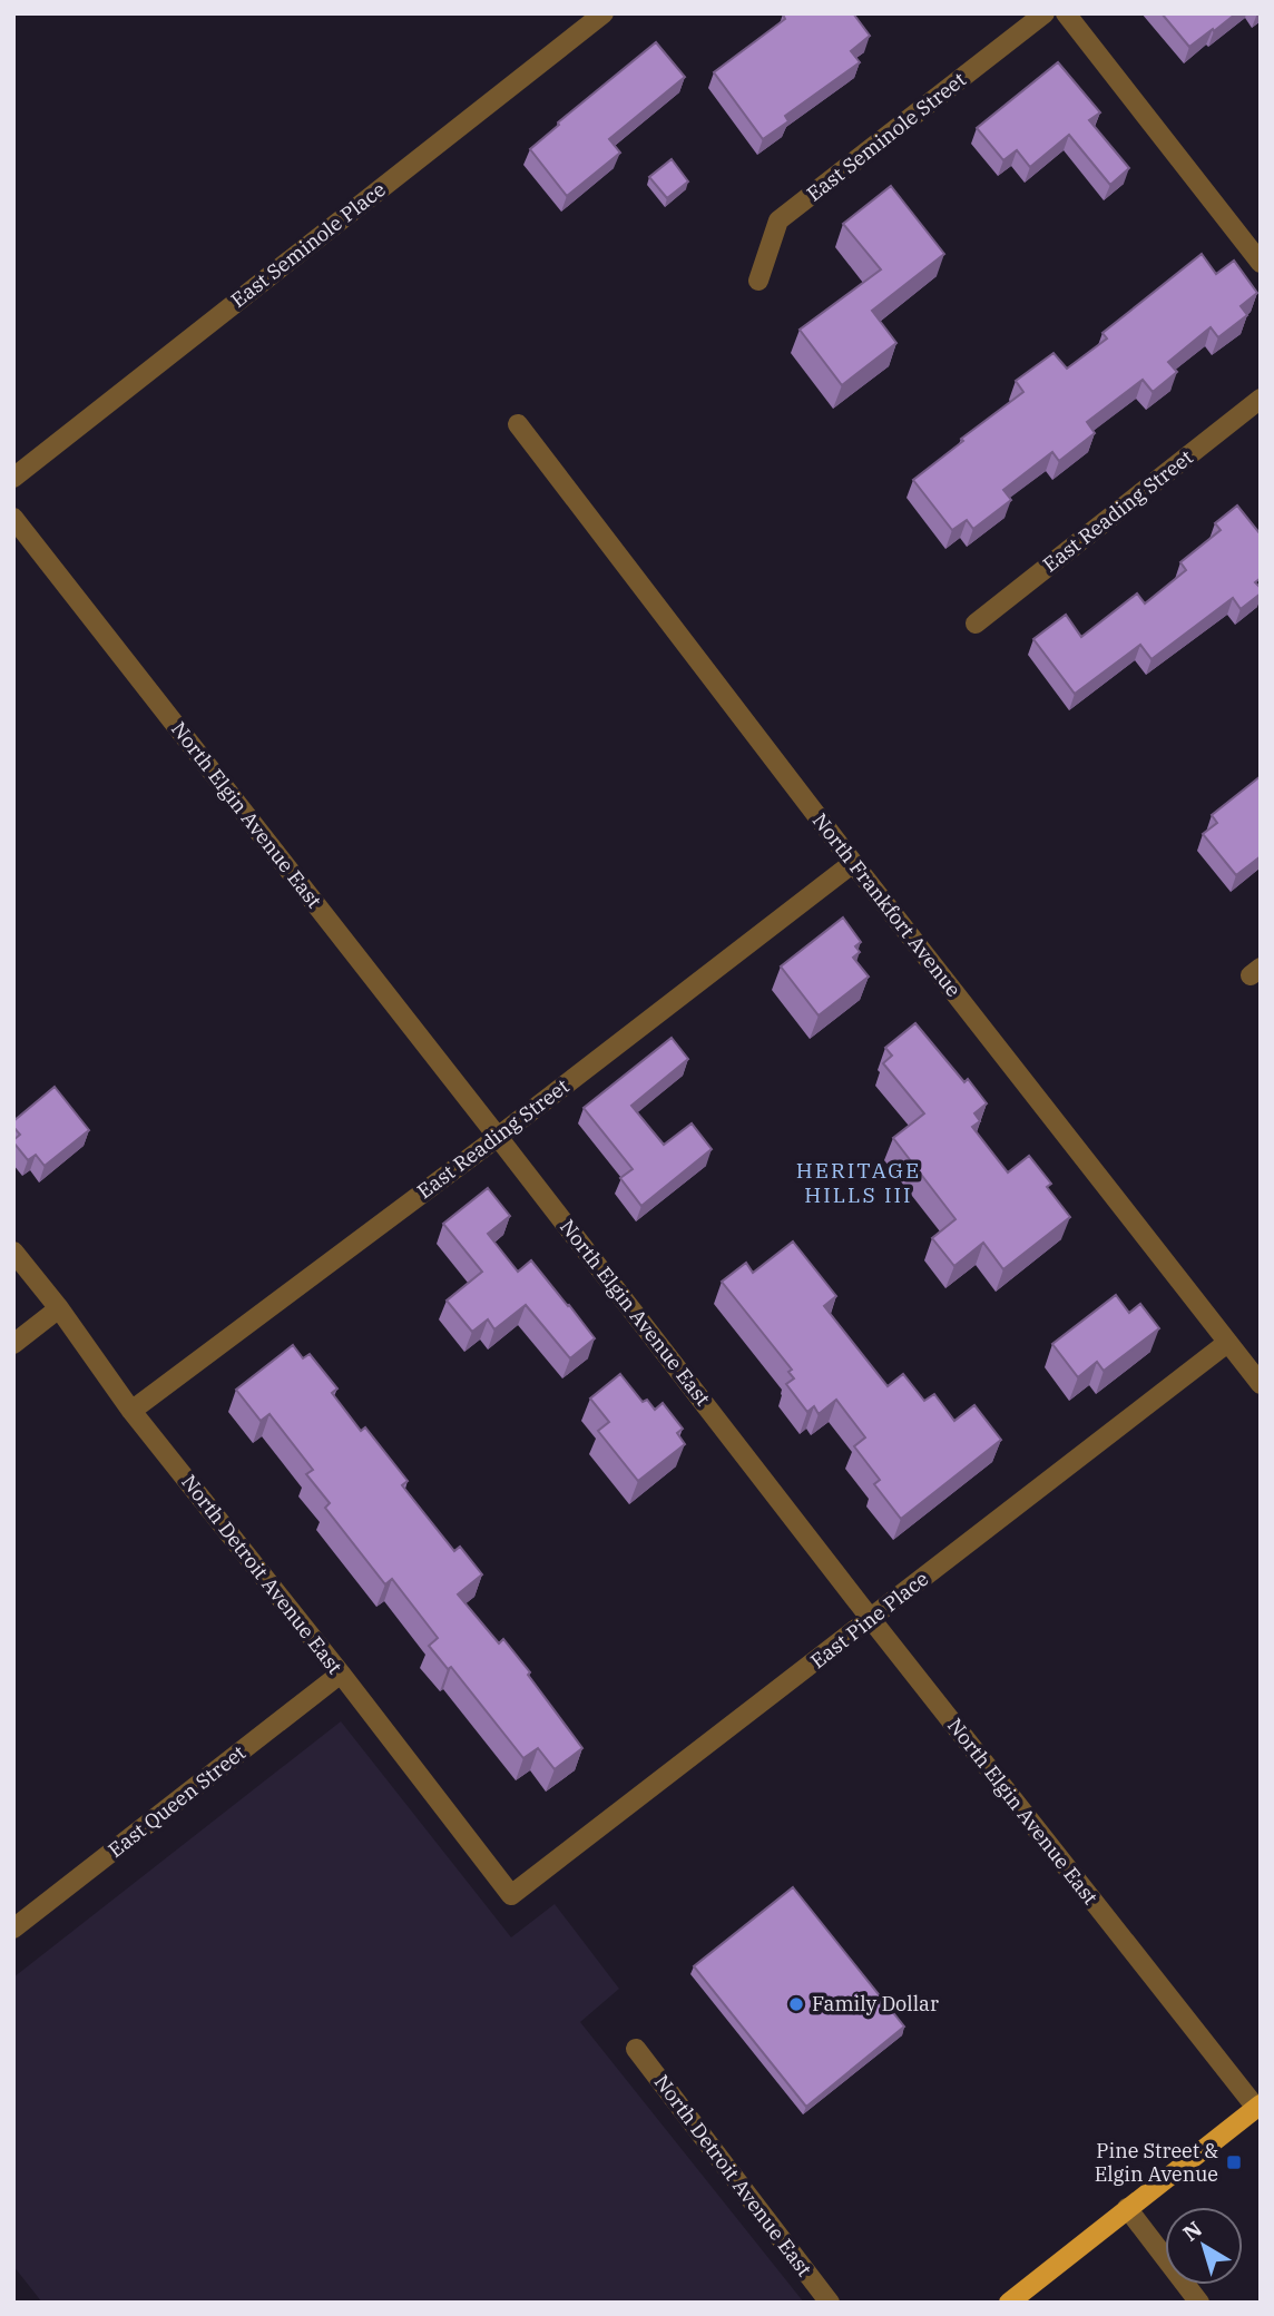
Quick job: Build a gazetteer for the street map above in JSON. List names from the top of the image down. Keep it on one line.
{"streets":{"street":["East Seminole Street","East Seminole Place","East Reading Street","North Elgin Avenue East","North Frankfort Avenue","North Detroit Avenue East","East Pine Place","East Queen Street"]},"crossings":[["East Reading Street","North Elgin Avenue East"],["East Reading Street","North Frankfort Avenue"],["East Reading Street","North Detroit Avenue East"],["North Elgin Avenue East","East Pine Place"],["North Frankfort Avenue","East Pine Place"],["North Detroit Avenue East","East Pine Place"],["North Detroit Avenue East","East Queen Street"]],"districts":["HERITAGE HILLS III"],"places":{"other":["Family Dollar"],"transit":["Pine Street & Elgin Avenue"]},"north":"top left"}
